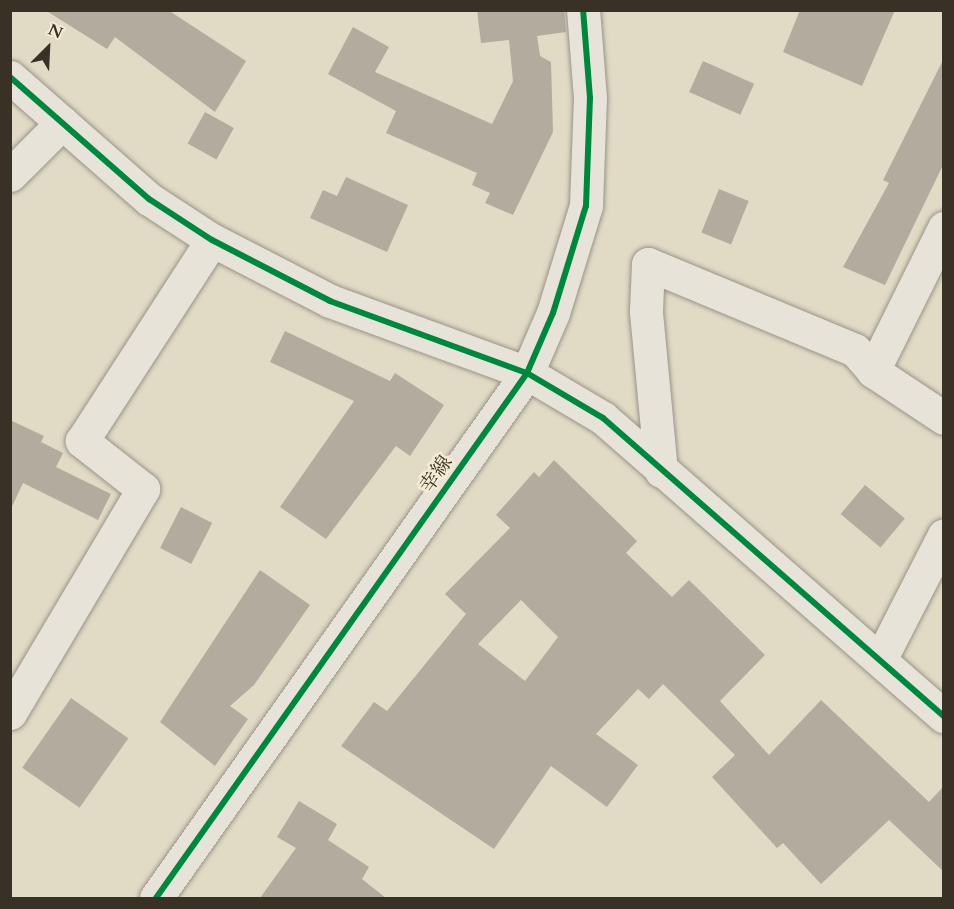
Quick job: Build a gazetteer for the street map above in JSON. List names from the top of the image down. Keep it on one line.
{"streets":{"street":["幸線"]},"north":"top right"}
